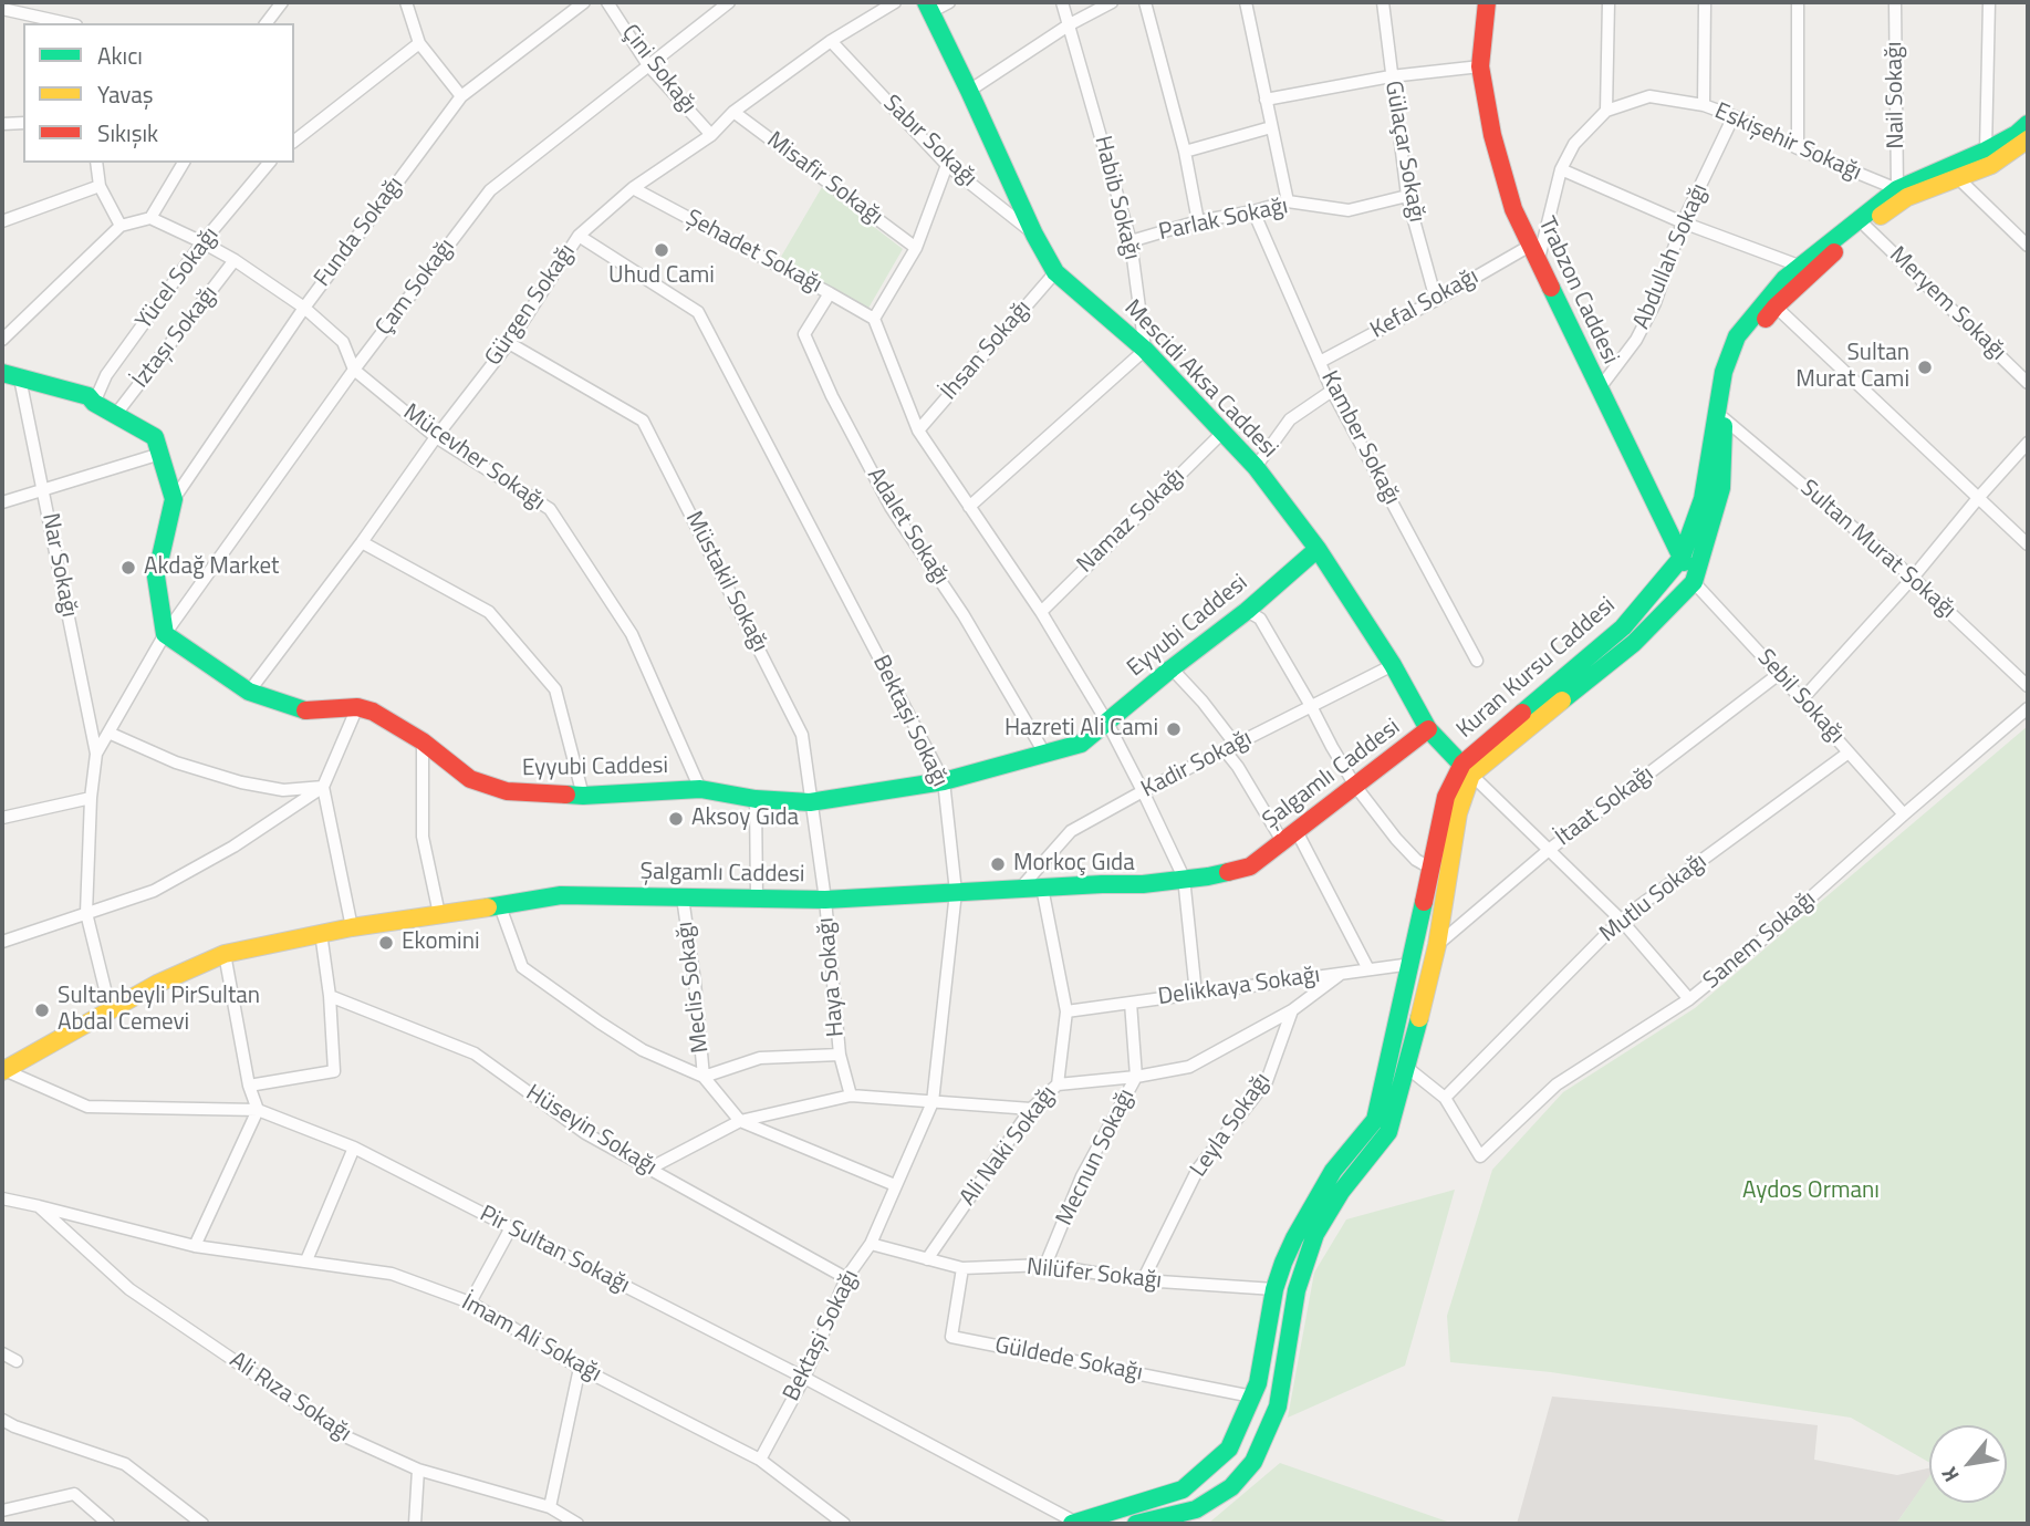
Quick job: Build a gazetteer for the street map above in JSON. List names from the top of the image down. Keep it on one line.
{"streets":{"main road":["Trabzon Caddesi","Mescidi Aksa Caddesi","Eyyubi Caddesi","Kuran Kursu Caddesi","Şalgamlı Caddesi"],"street":["Çini Sokağı","Nail Sokağı","Sabır Sokağı","Eskişehir Sokağı","Gülaçar Sokağı","Misafir Sokağı","Habib Sokağı","Parlak Sokağı","Funda Sokağı","Şehadet Sokağı","Abdullah Sokağı","Yücel Sokağı","Çam Sokağı","Kefal Sokağı","Meryem Sokağı","Gürgen Sokağı","İztaşı Sokağı","İhsan Sokağı","Kamber Sokağı","Mücevher Sokağı","Namaz Sokağı","Adalet Sokağı","Sultan Murat Sokağı","Nar Sokağı","Müstakil Sokağı","Sebil Sokağı","Bektaşi Sokağı","Kadir Sokağı","İtaat Sokağı","Mutlu Sokağı","Sanem Sokağı","Haya Sokağı","Meclis Sokağı","Delikkaya Sokağı","Leyla Sokağı","Hüseyin Sokağı","Ali Naki Sokağı","Mecnun Sokağı","Pir Sultan Sokağı","Nilüfer Sokağı","İmam Ali Sokağı","Güldede Sokağı","Ali Rıza Sokağı"]},"crossings":[["Çini Sokağı","Çam Sokağı"],["Çini Sokağı","Gürgen Sokağı"],["Nail Sokağı","Eskişehir Sokağı"],["Nail Sokağı","Kuran Kursu Caddesi"],["Sabır Sokağı","Gürgen Sokağı"],["Sabır Sokağı","Mescidi Aksa Caddesi"],["Eskişehir Sokağı","Abdullah Sokağı"],["Eskişehir Sokağı","Trabzon Caddesi"],["Eskişehir Sokağı","Kuran Kursu Caddesi"],["Gülaçar Sokağı","Parlak Sokağı"],["Gülaçar Sokağı","Kefal Sokağı"],["Misafir Sokağı","Gürgen Sokağı"],["Habib Sokağı","Parlak Sokağı"],["Habib Sokağı","Mescidi Aksa Caddesi"],["Parlak Sokağı","Kamber Sokağı"],["Funda Sokağı","Mücevher Sokağı"],["Şehadet Sokağı","Gürgen Sokağı"],["Şehadet Sokağı","Adalet Sokağı"],["Abdullah Sokağı","Trabzon Caddesi"],["Yücel Sokağı","Mücevher Sokağı"],["Çam Sokağı","Mücevher Sokağı"],["Çam Sokağı","Nar Sokağı"],["Çam Sokağı","Eyyubi Caddesi"],["Trabzon Caddesi","Kefal Sokağı"],["Trabzon Caddesi","Kuran Kursu Caddesi"],["Trabzon Caddesi","Sebil Sokağı"],["Kefal Sokağı","Kamber Sokağı"],["Meryem Sokağı","Kuran Kursu Caddesi"],["Gürgen Sokağı","Mücevher Sokağı"],["Gürgen Sokağı","Müstakil Sokağı"],["Gürgen Sokağı","Eyyubi Caddesi"],["Gürgen Sokağı","Bektaşi Sokağı"],["İztaşı Sokağı","Mücevher Sokağı"],["İhsan Sokağı","Mescidi Aksa Caddesi"],["Mescidi Aksa Caddesi","Namaz Sokağı"],["Mescidi Aksa Caddesi","Eyyubi Caddesi"],["Mescidi Aksa Caddesi","Kuran Kursu Caddesi"],["Mescidi Aksa Caddesi","Kadir Sokağı"],["Mescidi Aksa Caddesi","Şalgamlı Caddesi"],["Mücevher Sokağı","Eyyubi Caddesi"],["Adalet Sokağı","Eyyubi Caddesi"],["Sultan Murat Sokağı","Kuran Kursu Caddesi"],["Müstakil Sokağı","Eyyubi Caddesi"],["Müstakil Sokağı","Şalgamlı Caddesi"],["Müstakil Sokağı","Haya Sokağı"],["Eyyubi Caddesi","Bektaşi Sokağı"],["Kuran Kursu Caddesi","Sebil Sokağı"],["Kuran Kursu Caddesi","İtaat Sokağı"],["Kuran Kursu Caddesi","Delikkaya Sokağı"],["Kuran Kursu Caddesi","Pir Sultan Sokağı"],["Kuran Kursu Caddesi","Nilüfer Sokağı"],["Kuran Kursu Caddesi","Güldede Sokağı"],["Sebil Sokağı","İtaat Sokağı"],["Sebil Sokağı","Mutlu Sokağı"],["Sebil Sokağı","Sanem Sokağı"],["Bektaşi Sokağı","Şalgamlı Caddesi"],["Bektaşi Sokağı","Hüseyin Sokağı"],["Bektaşi Sokağı","Pir Sultan Sokağı"],["Bektaşi Sokağı","Nilüfer Sokağı"],["Bektaşi Sokağı","İmam Ali Sokağı"],["Kadir Sokağı","Şalgamlı Caddesi"],["Şalgamlı Caddesi","Haya Sokağı"],["Şalgamlı Caddesi","Meclis Sokağı"],["Şalgamlı Caddesi","Ali Naki Sokağı"],["Şalgamlı Caddesi","Pir Sultan Sokağı"],["Mutlu Sokağı","Sanem Sokağı"],["Haya Sokağı","Meclis Sokağı"],["Delikkaya Sokağı","Ali Naki Sokağı"],["Delikkaya Sokağı","Mecnun Sokağı"],["Leyla Sokağı","Nilüfer Sokağı"],["Ali Naki Sokağı","Nilüfer Sokağı"],["Mecnun Sokağı","Nilüfer Sokağı"],["Nilüfer Sokağı","Güldede Sokağı"],["İmam Ali Sokağı","Ali Rıza Sokağı"]],"parks":["Aydos Ormanı"],"places":["Uhud Cami","Sultan Murat Cami","Akdağ Market","Hazreti Ali Cami","Aksoy Gıda","Morkoç Gıda","Ekomini","Sultanbeyli PirSultan Abdal Cemevi"],"legend":["Akıcı","Yavaş","Sıkışık"],"north":"bottom left"}
